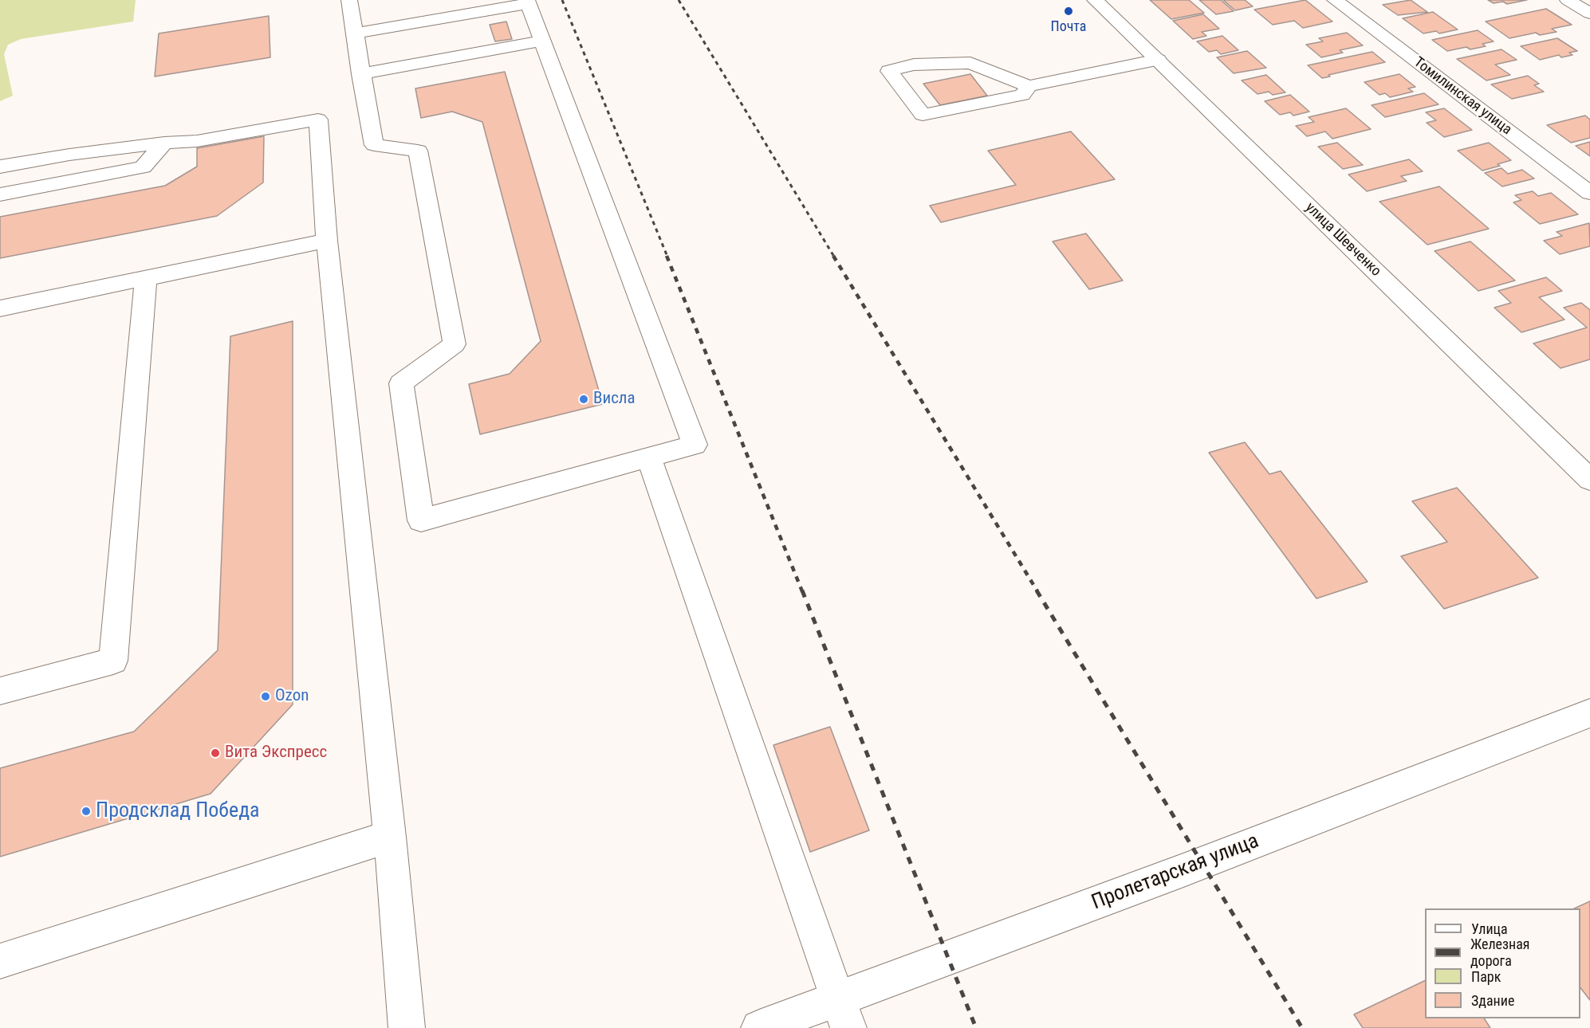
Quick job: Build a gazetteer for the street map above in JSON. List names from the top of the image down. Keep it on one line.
{"streets":{"main road":["Томилинская улица","улица Шевченко","Пролетарская улица"]},"places":["Почта","Висла","Ozon","Вита Экспресс","Продсклад Победа"],"legend":["Улица","Железная дорога","Парк","Здание"]}
